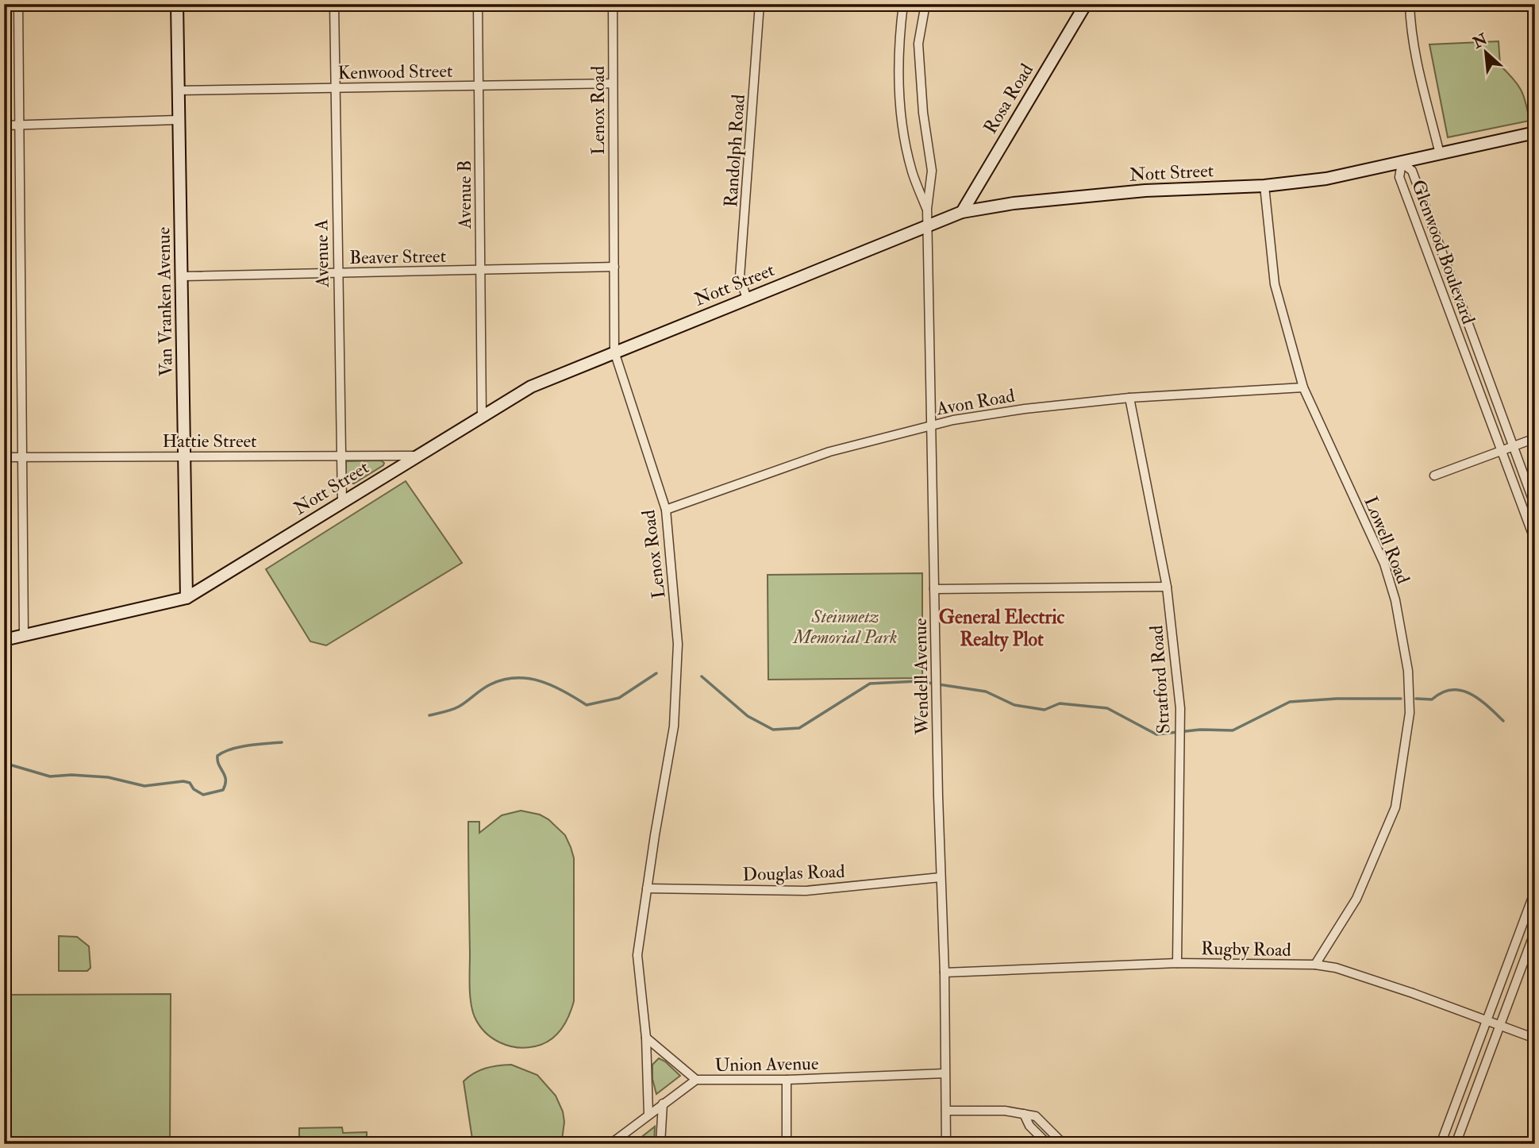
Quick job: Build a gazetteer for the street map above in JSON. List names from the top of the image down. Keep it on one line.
{"streets":{"main road":["Rosa Road","Nott Street","Van Vranken Avenue"],"street":["Kenwood Street","Lenox Road","Randolph Road","Avenue B","Glenwood Boulevard","Avenue A","Beaver Street","Avon Road","Hattie Street","Lowell Road","Wendell Avenue","Stratford Road","Douglas Road","Rugby Road","Union Avenue"]},"crossings":[["Kenwood Street","Lenox Road"],["Kenwood Street","Avenue B"],["Kenwood Street","Avenue A"],["Kenwood Street","Van Vranken Avenue"],["Rosa Road","Nott Street"],["Lenox Road","Nott Street"],["Lenox Road","Beaver Street"],["Lenox Road","Avon Road"],["Lenox Road","Douglas Road"],["Lenox Road","Union Avenue"],["Randolph Road","Nott Street"],["Nott Street","Avenue B"],["Nott Street","Glenwood Boulevard"],["Nott Street","Avenue A"],["Nott Street","Van Vranken Avenue"],["Nott Street","Hattie Street"],["Nott Street","Lowell Road"],["Nott Street","Wendell Avenue"],["Avenue B","Beaver Street"],["Avenue A","Beaver Street"],["Avenue A","Hattie Street"],["Beaver Street","Van Vranken Avenue"],["Van Vranken Avenue","Hattie Street"],["Avon Road","Lowell Road"],["Avon Road","Wendell Avenue"],["Avon Road","Stratford Road"],["Lowell Road","Rugby Road"],["Wendell Avenue","Douglas Road"],["Wendell Avenue","Rugby Road"],["Wendell Avenue","Union Avenue"],["Stratford Road","Rugby Road"]],"districts":["General Electric Realty Plot"],"parks":["Steinmetz Memorial Park"],"north":"top left"}
